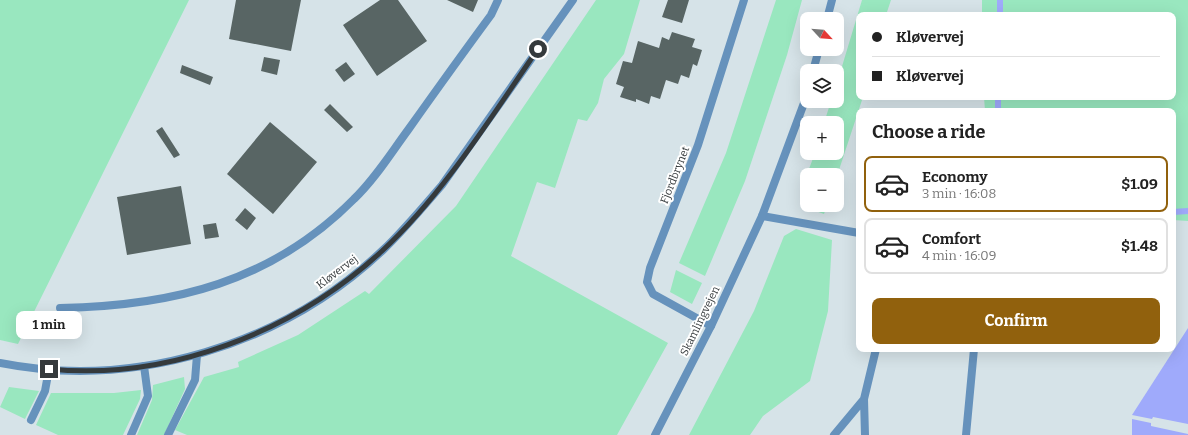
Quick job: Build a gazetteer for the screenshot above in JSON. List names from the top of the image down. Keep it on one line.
{"streets":{"street":["Fjordbrynet","Kløvervej","Skamlingvejen"]},"crossings":[["Fjordbrynet","Skamlingvejen"]],"north":"bottom right","page":{"map_buttons":["+","−"],"banner":["Kløvervej","Kløvervej"],"heading":"Choose a ride","list":[{"name":"Economy","note":"3 min · 16:08","value":"$1.09"},{"name":"Comfort","note":"4 min · 16:09","value":"$1.48"}],"buttons":"Confirm","bubble":"1 min"}}
